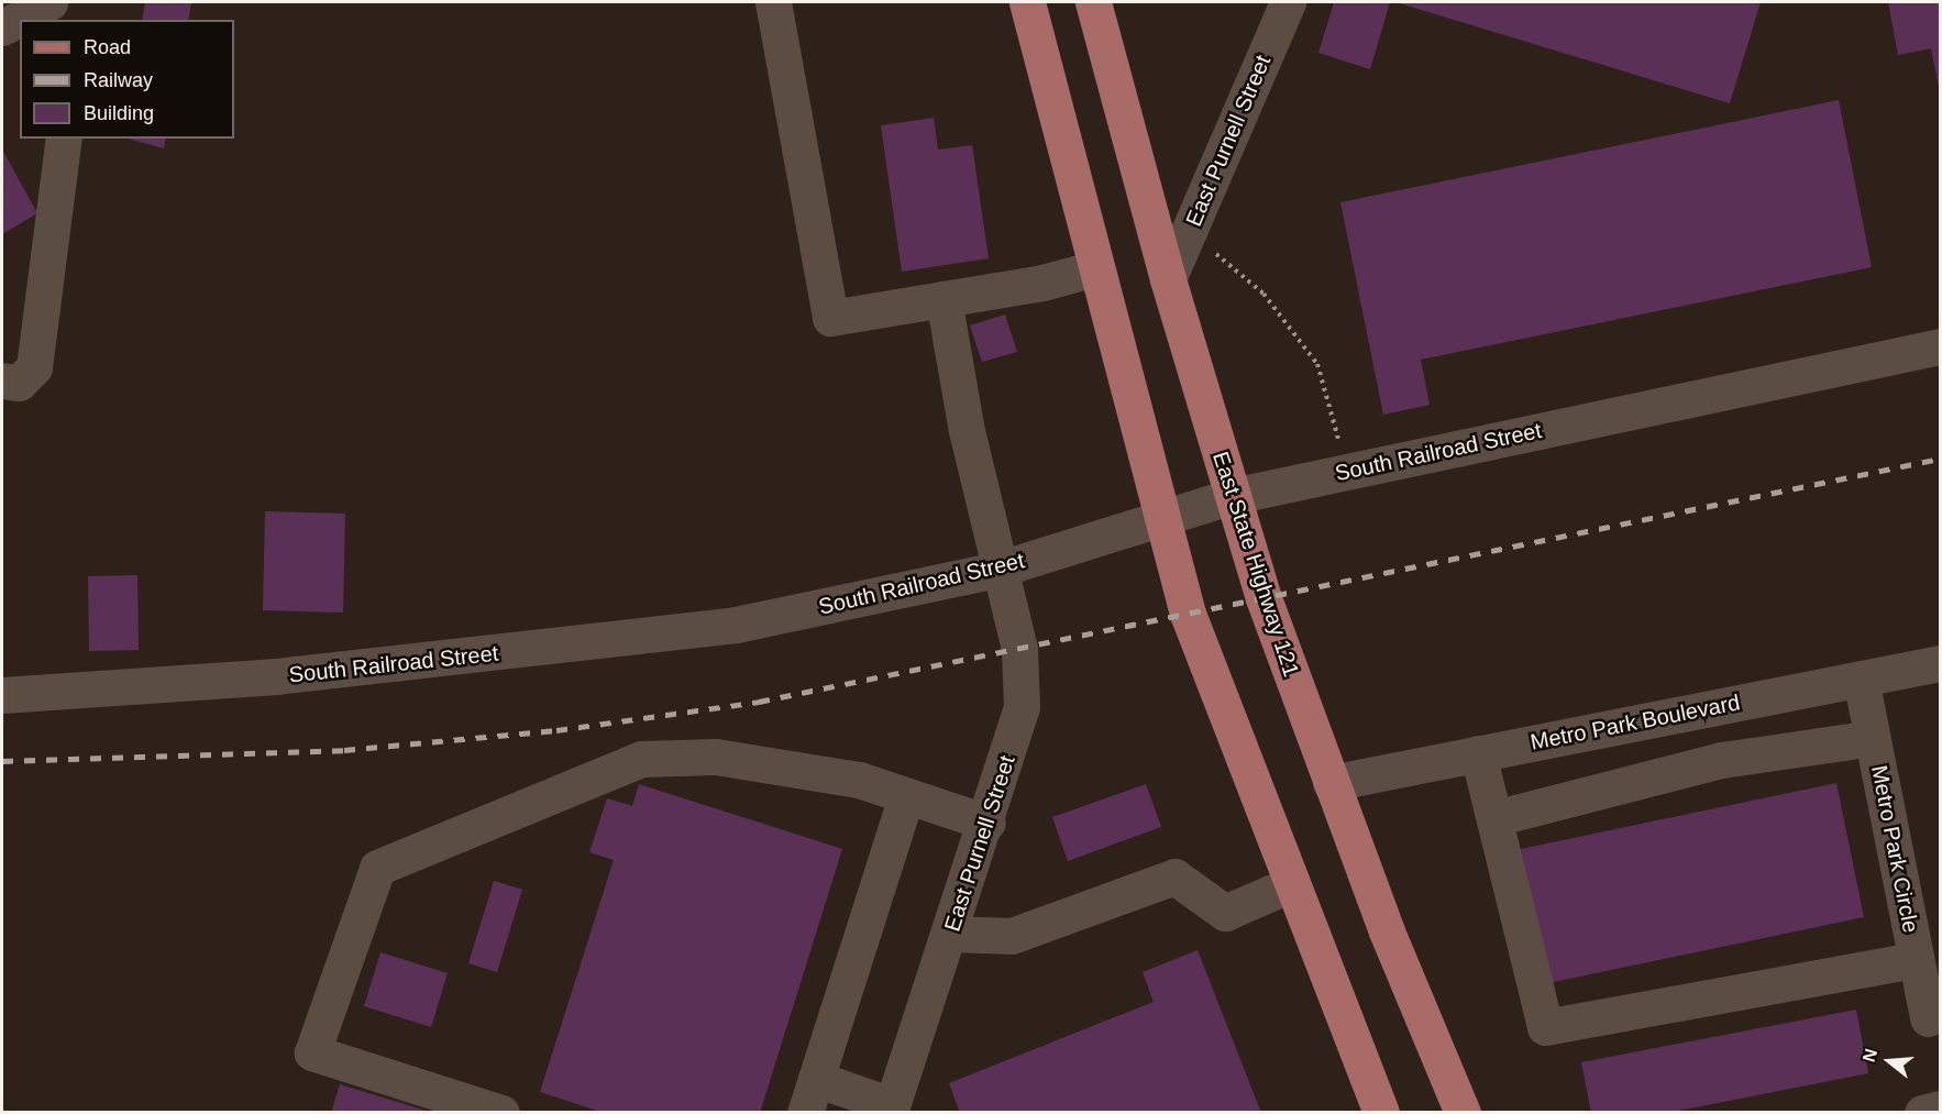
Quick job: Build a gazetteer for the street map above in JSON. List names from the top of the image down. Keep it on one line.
{"streets":{"main road":["East State Highway 121"],"street":["East Purnell Street","South Railroad Street","Metro Park Boulevard","Metro Park Circle"]},"crossings":[["East Purnell Street","South Railroad Street"],["East Purnell Street","East State Highway 121"],["South Railroad Street","East State Highway 121"],["East State Highway 121","Metro Park Boulevard"],["Metro Park Boulevard","Metro Park Circle"]],"legend":["Road","Railway","Building"],"north":"left"}
